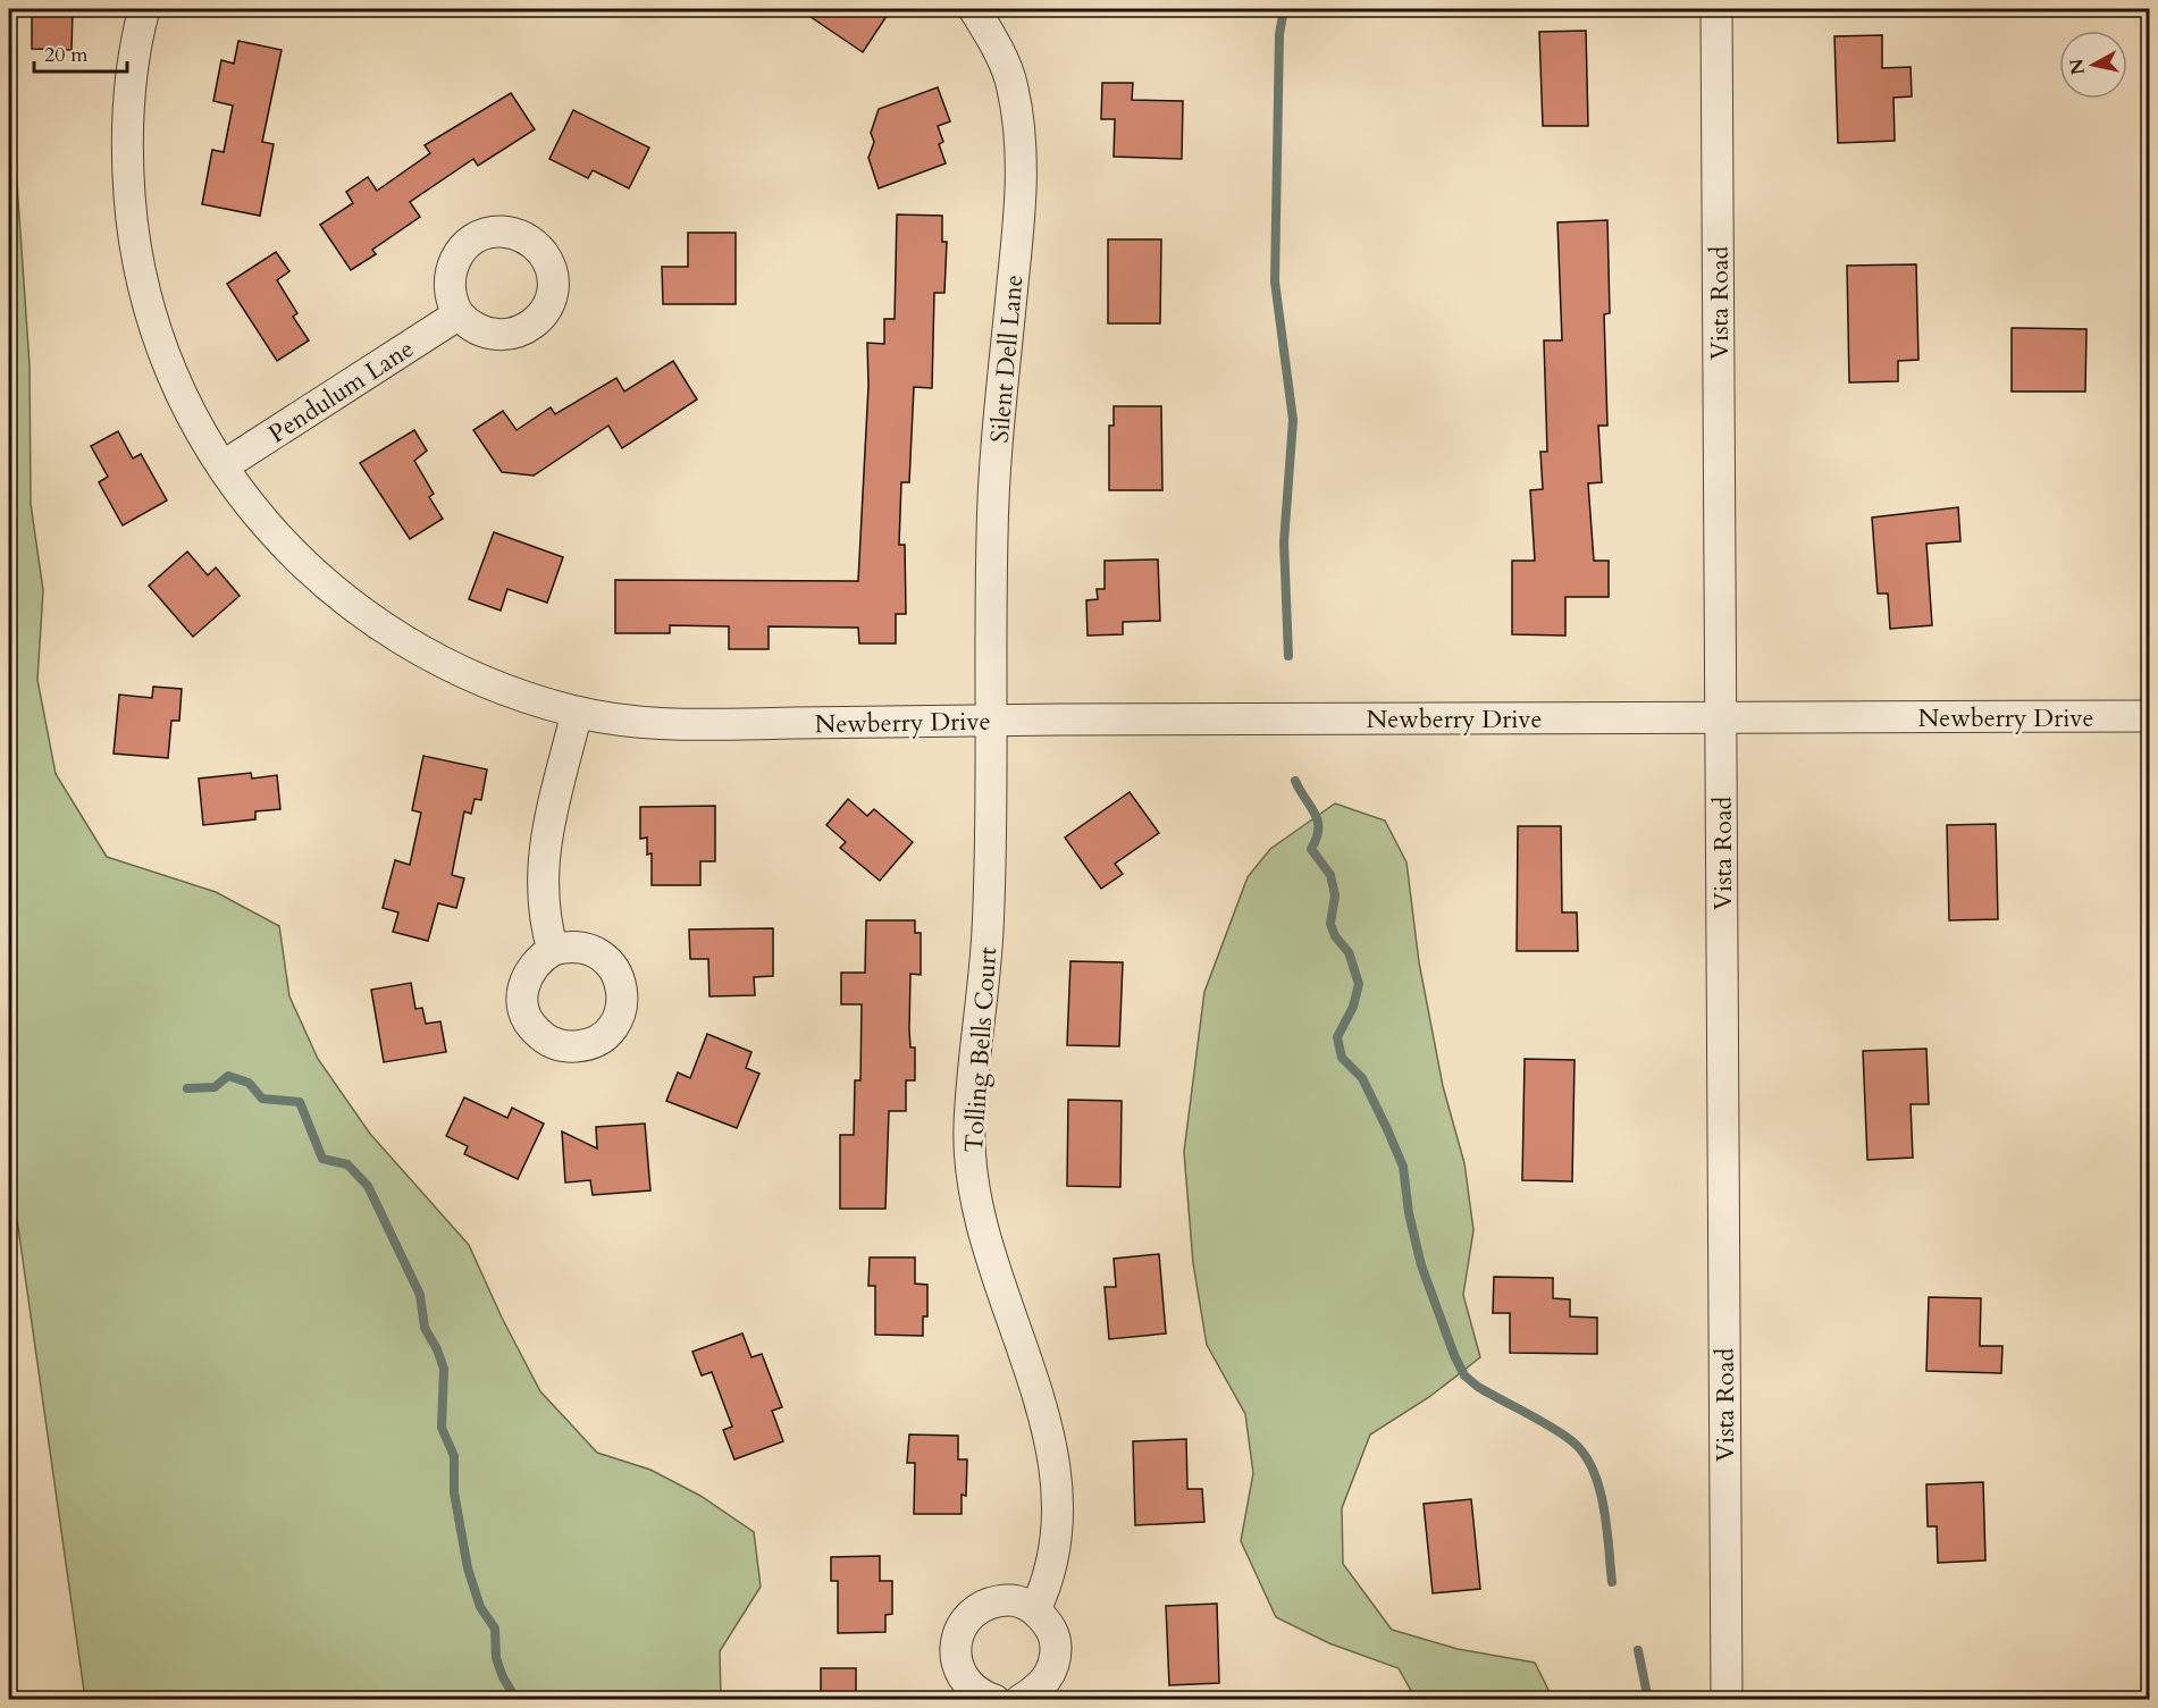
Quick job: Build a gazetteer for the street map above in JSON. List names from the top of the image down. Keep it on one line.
{"streets":{"street":["Vista Road","Silent Dell Lane","Pendulum Lane","Newberry Drive","Tolling Bells Court"]},"crossings":[["Vista Road","Newberry Drive"],["Silent Dell Lane","Newberry Drive"],["Silent Dell Lane","Tolling Bells Court"],["Pendulum Lane","Newberry Drive"],["Newberry Drive","Tolling Bells Court"]],"scale_bar":"20 m","north":"left"}
